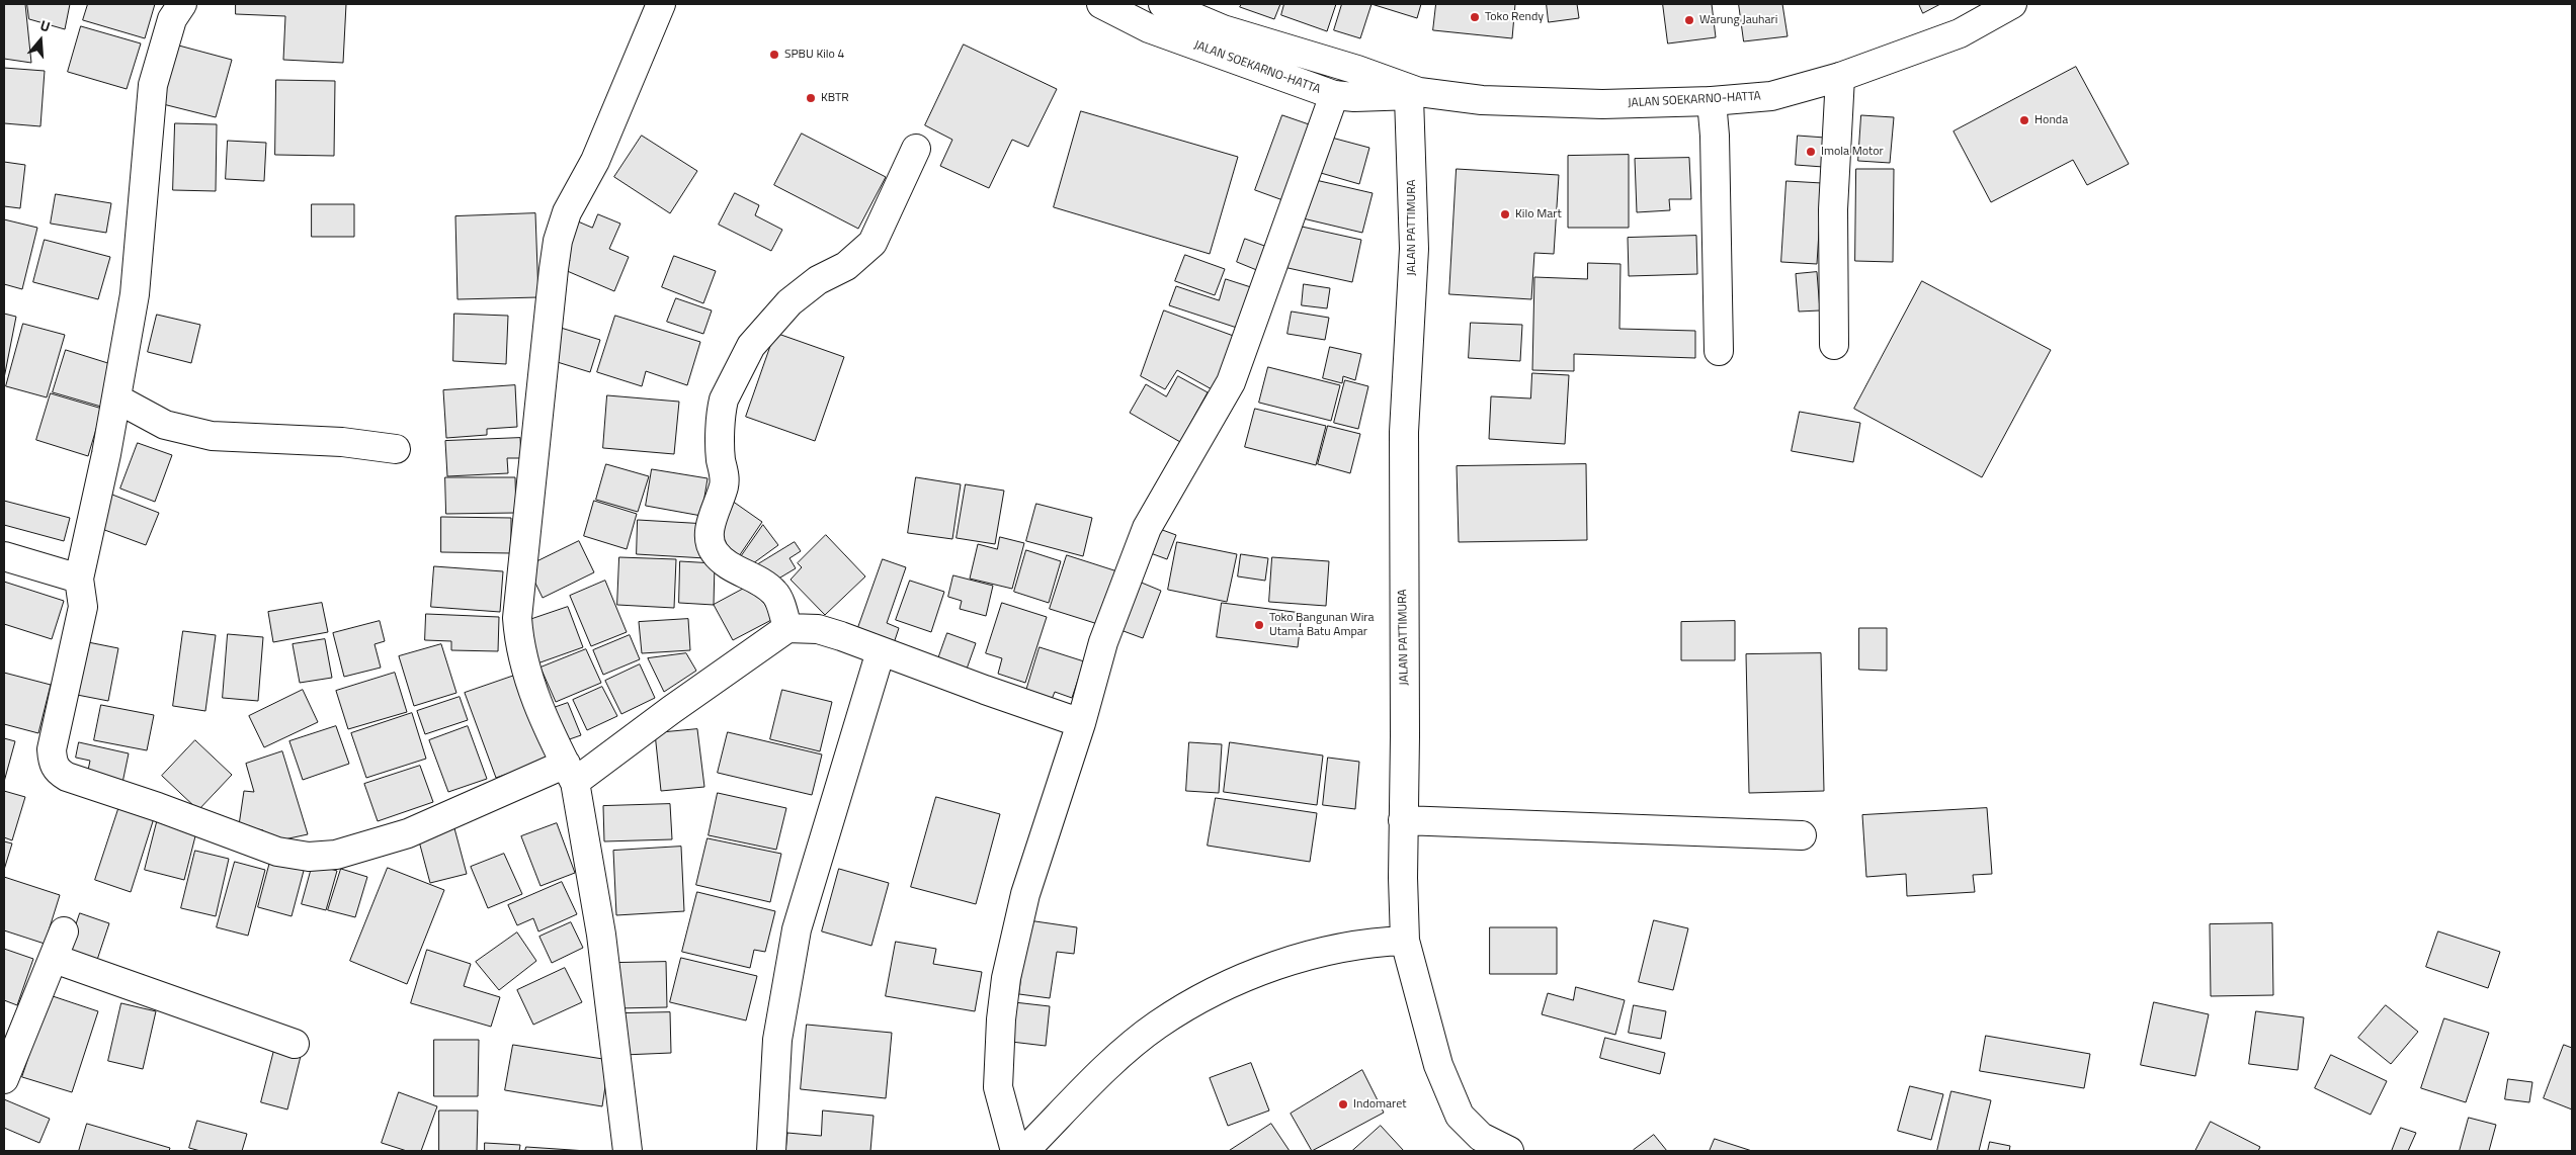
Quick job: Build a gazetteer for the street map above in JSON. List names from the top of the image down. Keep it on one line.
{"streets":{"main road":["JALAN SOEKARNO-HATTA","JALAN PATTIMURA"]},"crossings":[["JALAN SOEKARNO-HATTA","JALAN PATTIMURA"]],"places":["Toko Rendy","Warung Jauhari","SPBU Kilo 4","KBTR","Honda","Imola Motor","Kilo Mart","Toko Bangunan Wira Utama Batu Ampar","Indomaret"],"north":"top"}
